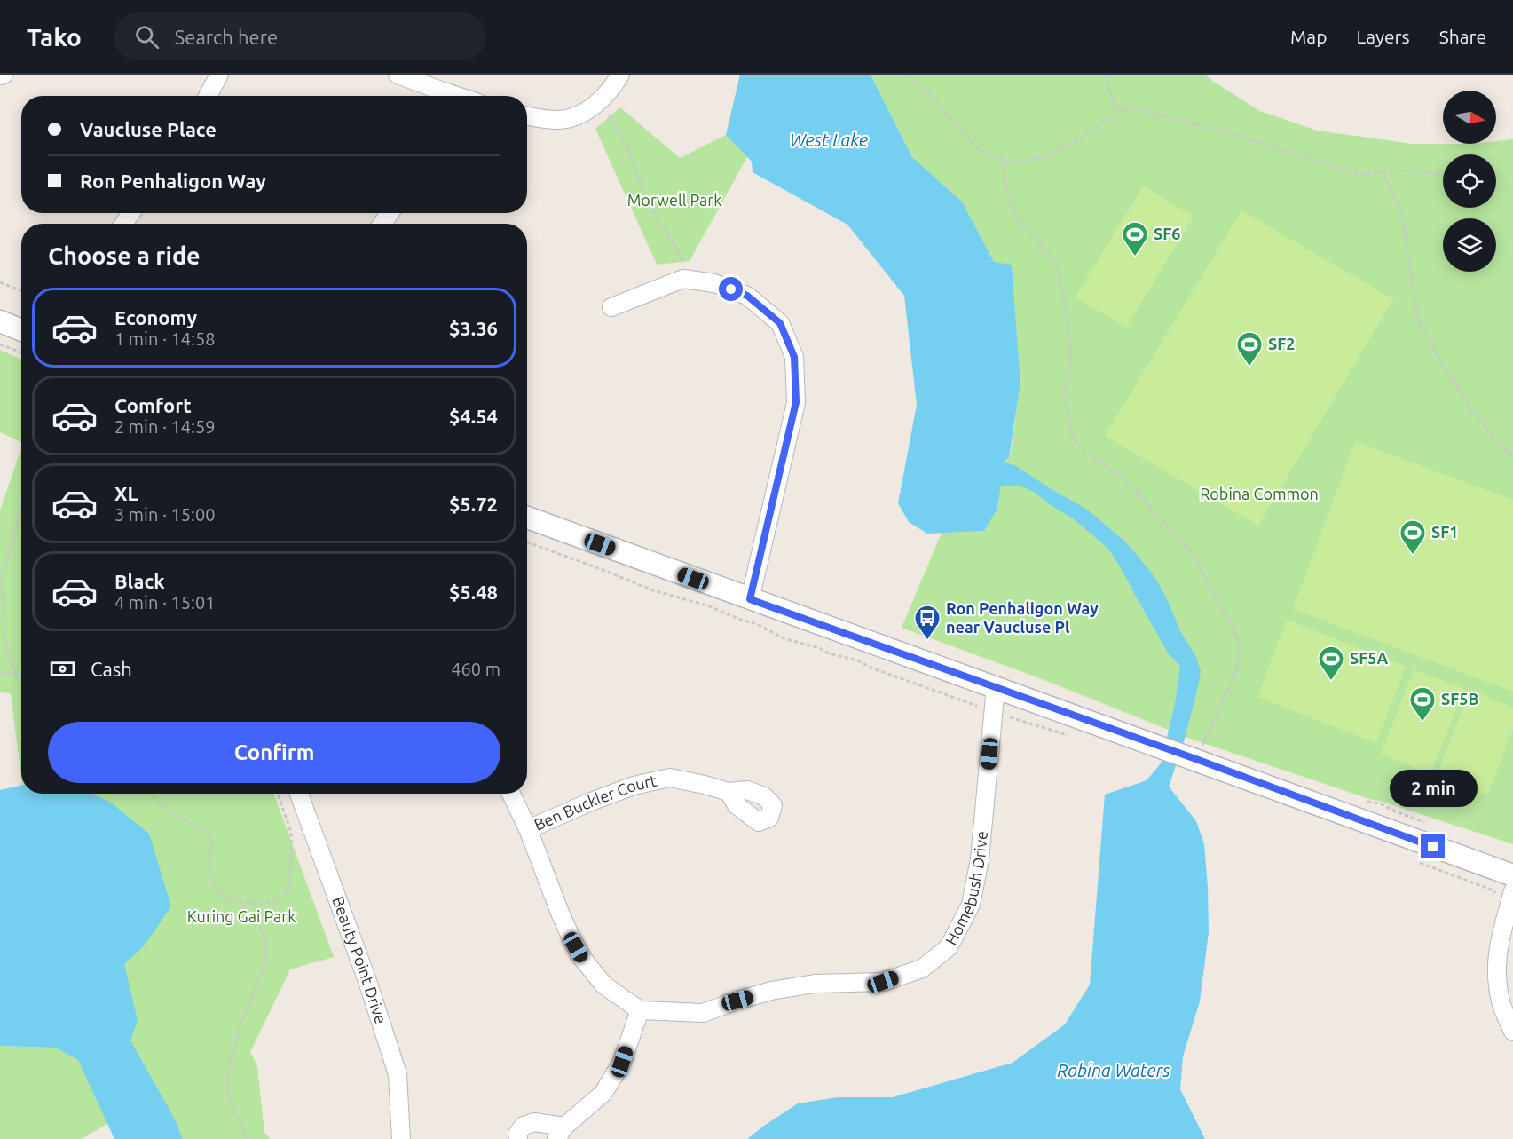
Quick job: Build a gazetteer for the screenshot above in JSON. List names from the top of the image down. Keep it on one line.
{"streets":{"street":["Ben Buckler Court","Homebush Drive","Beauty Point Drive"]},"water":["West Lake","Robina Waters"],"parks":["Morwell Park","Robina Common","Kuring Gai Park"],"places":{"sports":["SF6","SF2","SF1","SF5A","SF5B"],"bus stop":["Ron Penhaligon Way near Vaucluse Pl"]},"north":"right","page":{"header":"Tako","search":"Search here","nav":["Map","Layers","Share"],"banner":["Vaucluse Place","Ron Penhaligon Way"],"heading":"Choose a ride","list":[{"name":"Economy","note":"1 min · 14:58","value":"$3.36"},{"name":"Comfort","note":"2 min · 14:59","value":"$4.54"},{"name":"XL","note":"3 min · 15:00","value":"$5.72"},{"name":"Black","note":"4 min · 15:01","value":"$5.48"}],"pay":["Cash","460 m"],"buttons":"Confirm","bubble":"2 min"}}
